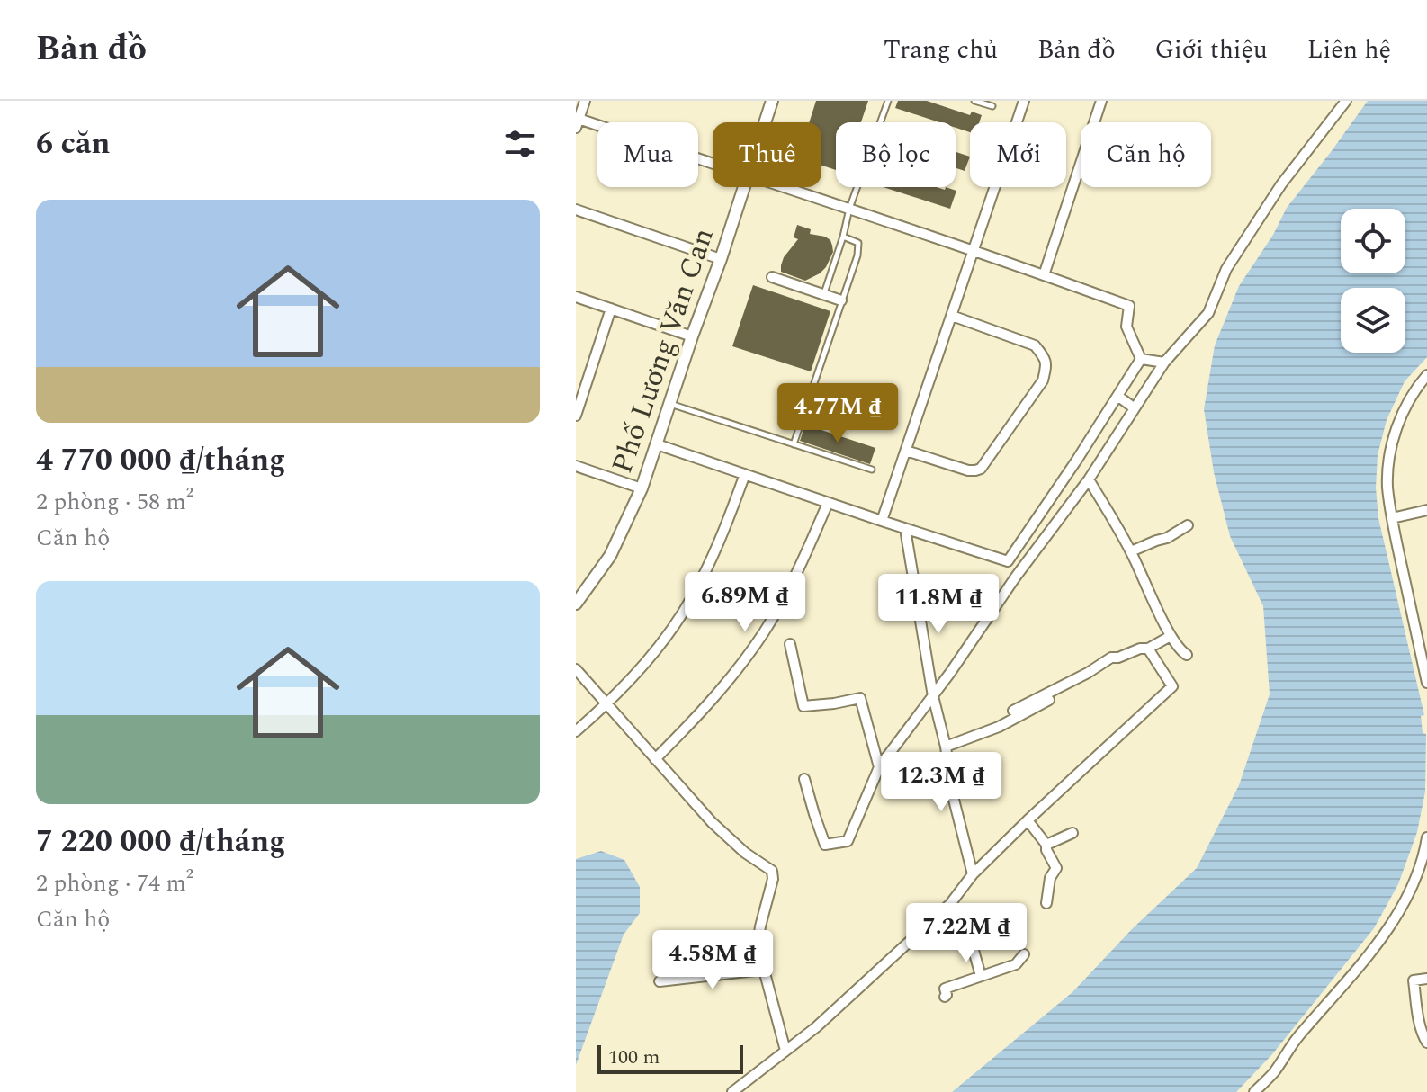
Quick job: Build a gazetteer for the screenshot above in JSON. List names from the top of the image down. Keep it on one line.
{"streets":{"street":["Phố Lương Văn Can"]},"scale_bar":"100 m","page":{"header":"Bản đồ","nav":["Trang chủ","Bản đồ","Giới thiệu","Liên hệ"],"heading":"6 căn","chip":["Mua","Thuê","Bộ lọc","Mới","Căn hộ"],"list":[{"name":"4 770 000 ₫/tháng","note":"2 phòng · 58 m² · Căn hộ"},{"name":"7 220 000 ₫/tháng","note":"2 phòng · 74 m² · Căn hộ"}],"price":["4.77M ₫","6.89M ₫","11.8M ₫","12.3M ₫","7.22M ₫","4.58M ₫"],"scale":"100 m"}}
